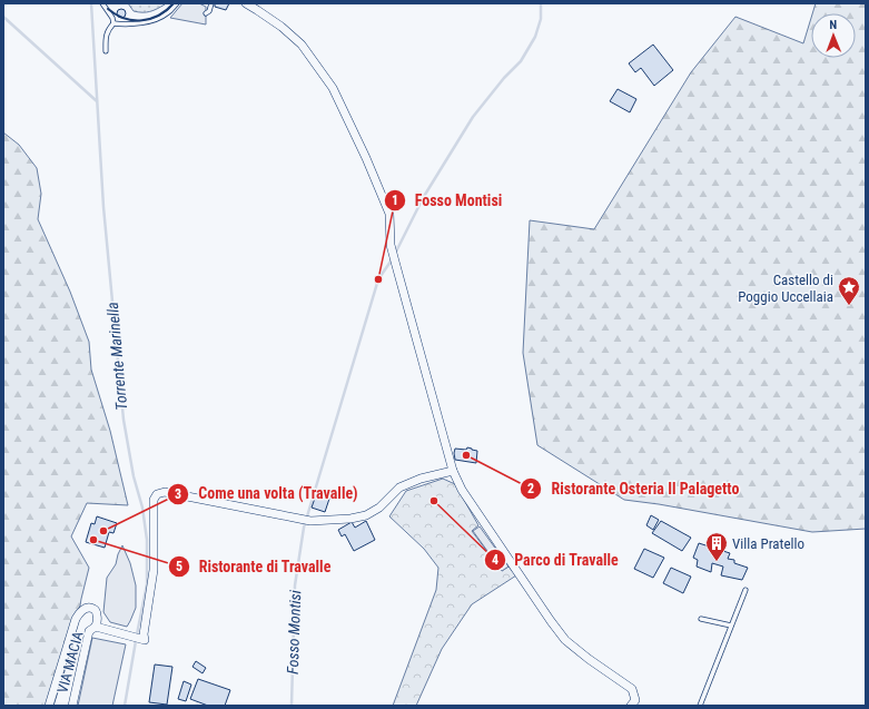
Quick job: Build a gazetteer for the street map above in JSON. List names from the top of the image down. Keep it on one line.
{"streets":{"street":["VIA MACIA"]},"water":["Torrente Marinella","Fosso Montisi"],"places":{"other":["Fosso Montisi","Ristorante Osteria Il Palagetto","Parco di Travalle","Come una volta (Travalle)","Ristorante di Travalle"],"place":["Castello di Poggio Uccellaia"],"building":["Villa Pratello"]},"north":"top"}
